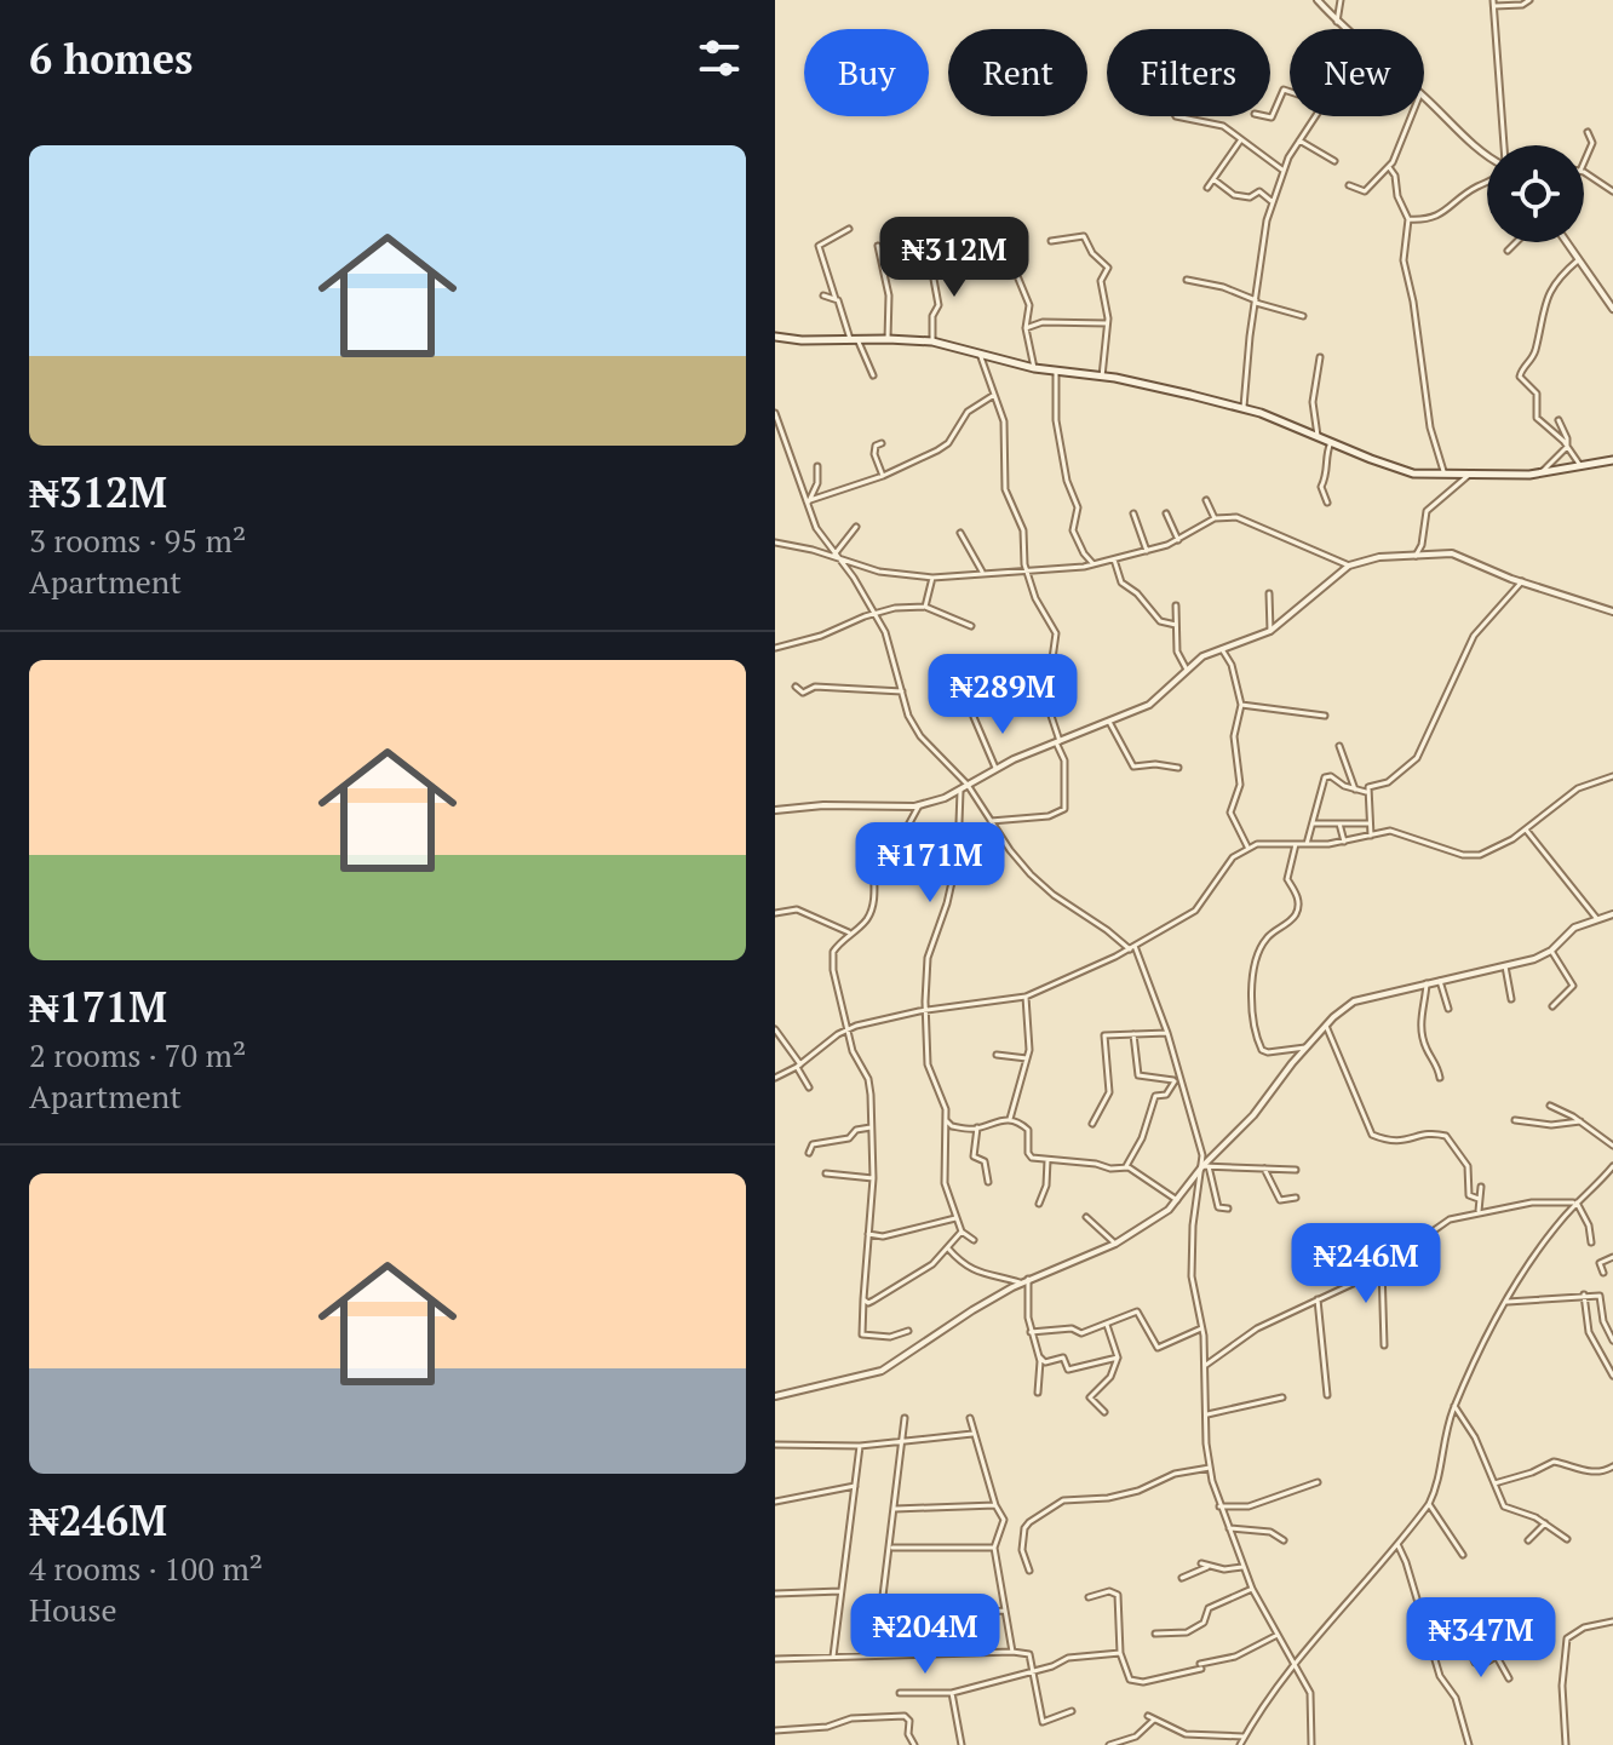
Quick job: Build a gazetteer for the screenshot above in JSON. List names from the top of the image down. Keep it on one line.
{"page":{"heading":"6 homes","chip":["Buy","Rent","Filters","New"],"list":[{"name":"₦312M","note":"3 rooms · 95 m² · Apartment"},{"name":"₦171M","note":"2 rooms · 70 m² · Apartment"},{"name":"₦246M","note":"4 rooms · 100 m² · House"}],"price":["₦312M","₦289M","₦171M","₦246M","₦204M","₦347M"]}}
